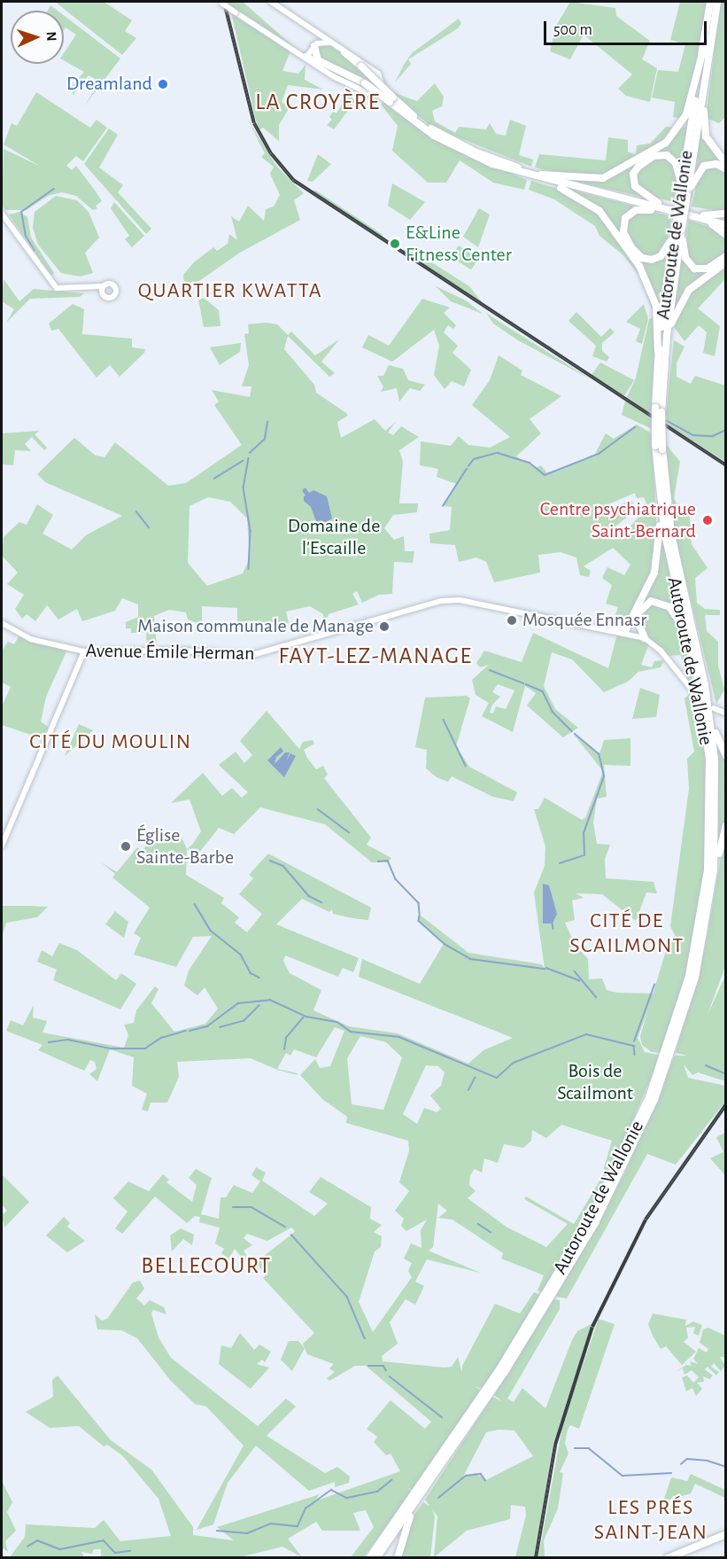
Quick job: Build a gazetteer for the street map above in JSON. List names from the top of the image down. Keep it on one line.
{"streets":{"highway":["Autoroute de Wallonie"],"main road":["Avenue Émile Herman"]},"districts":["LA CROYÈRE","QUARTIER KWATTA","FAYT-LEZ-MANAGE","CITÉ DU MOULIN","CITÉ DE SCAILMONT","BELLECOURT","LES PRÉS SAINT-JEAN"],"parks":["Domaine de l'Escaille","Bois de Scailmont"],"places":["Dreamland","E&Line Fitness Center","Centre psychiatrique Saint-Bernard","Mosquée Ennasr","Maison communale de Manage","Église Sainte-Barbe"],"scale_bar":"500 m","north":"right"}
